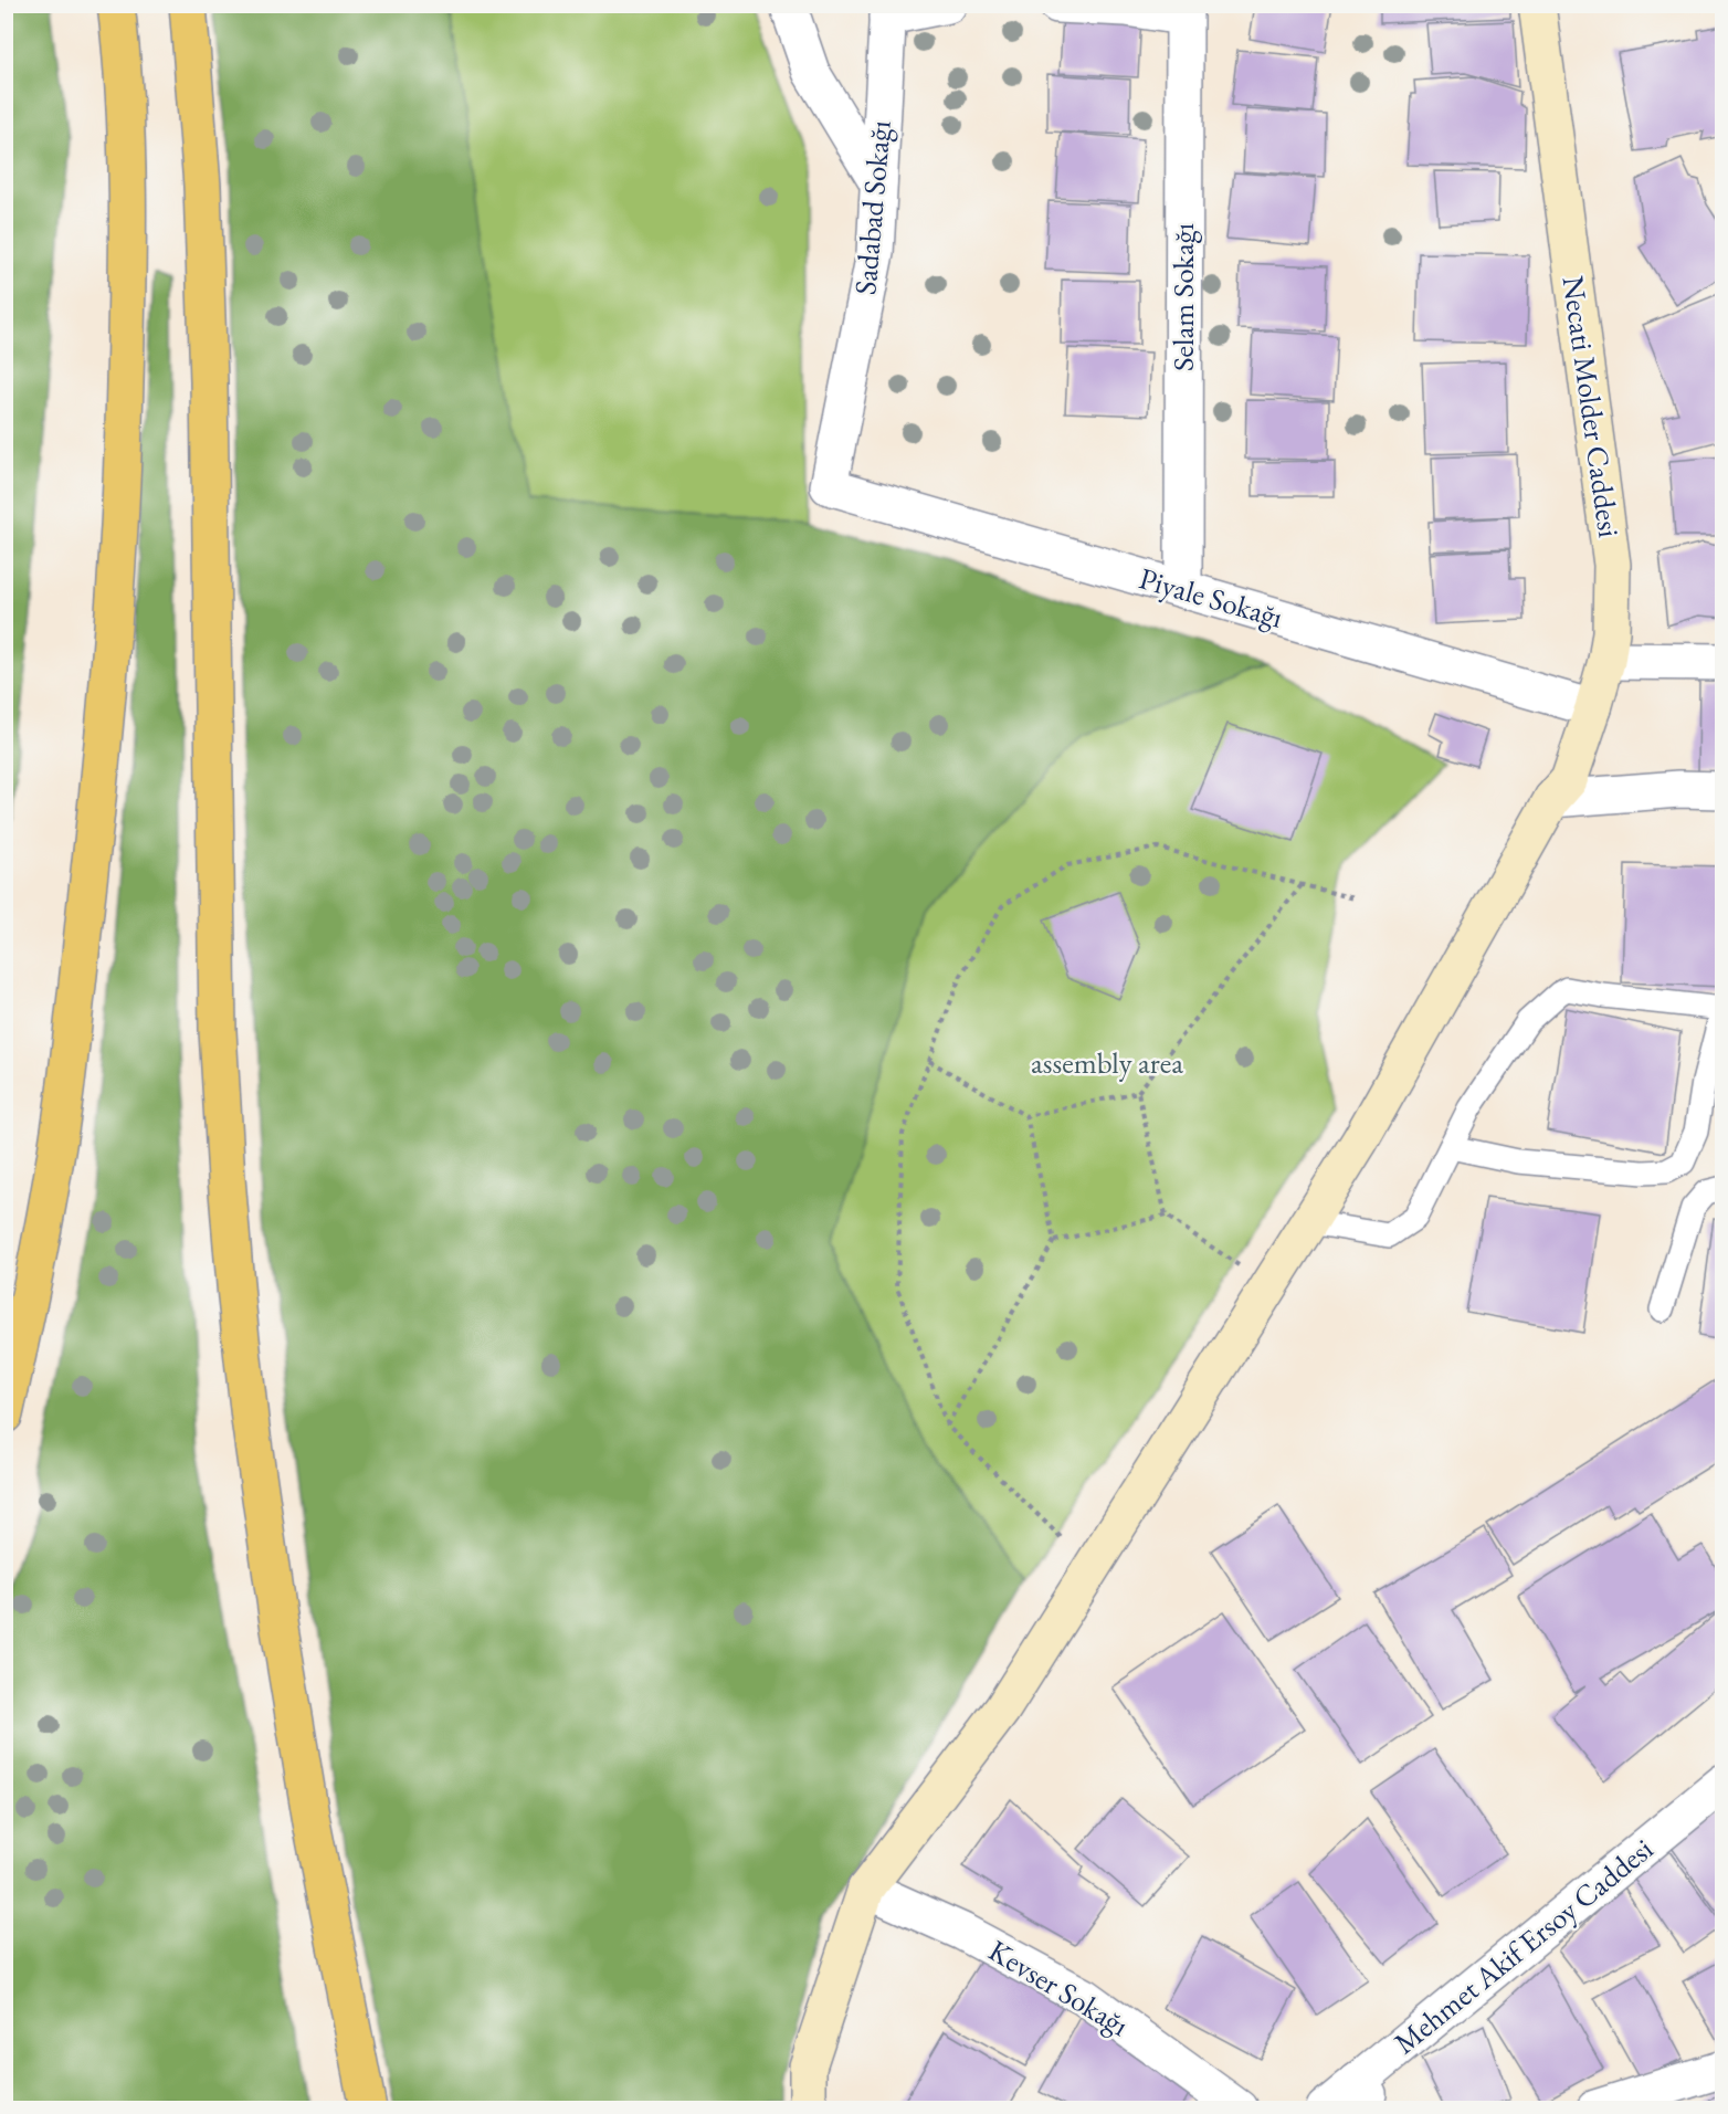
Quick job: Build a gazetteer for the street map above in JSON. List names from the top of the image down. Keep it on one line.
{"streets":{"main road":["Necati Molder Caddesi"],"street":["Sadabad Sokağı","Selam Sokağı","Piyale Sokağı","Mehmet Akif Ersoy Caddesi","Kevser Sokağı"]},"crossings":[["Sadabad Sokağı","Piyale Sokağı"],["Selam Sokağı","Piyale Sokağı"],["Necati Molder Caddesi","Piyale Sokağı"],["Necati Molder Caddesi","Kevser Sokağı"]],"parks":["assembly area"]}
